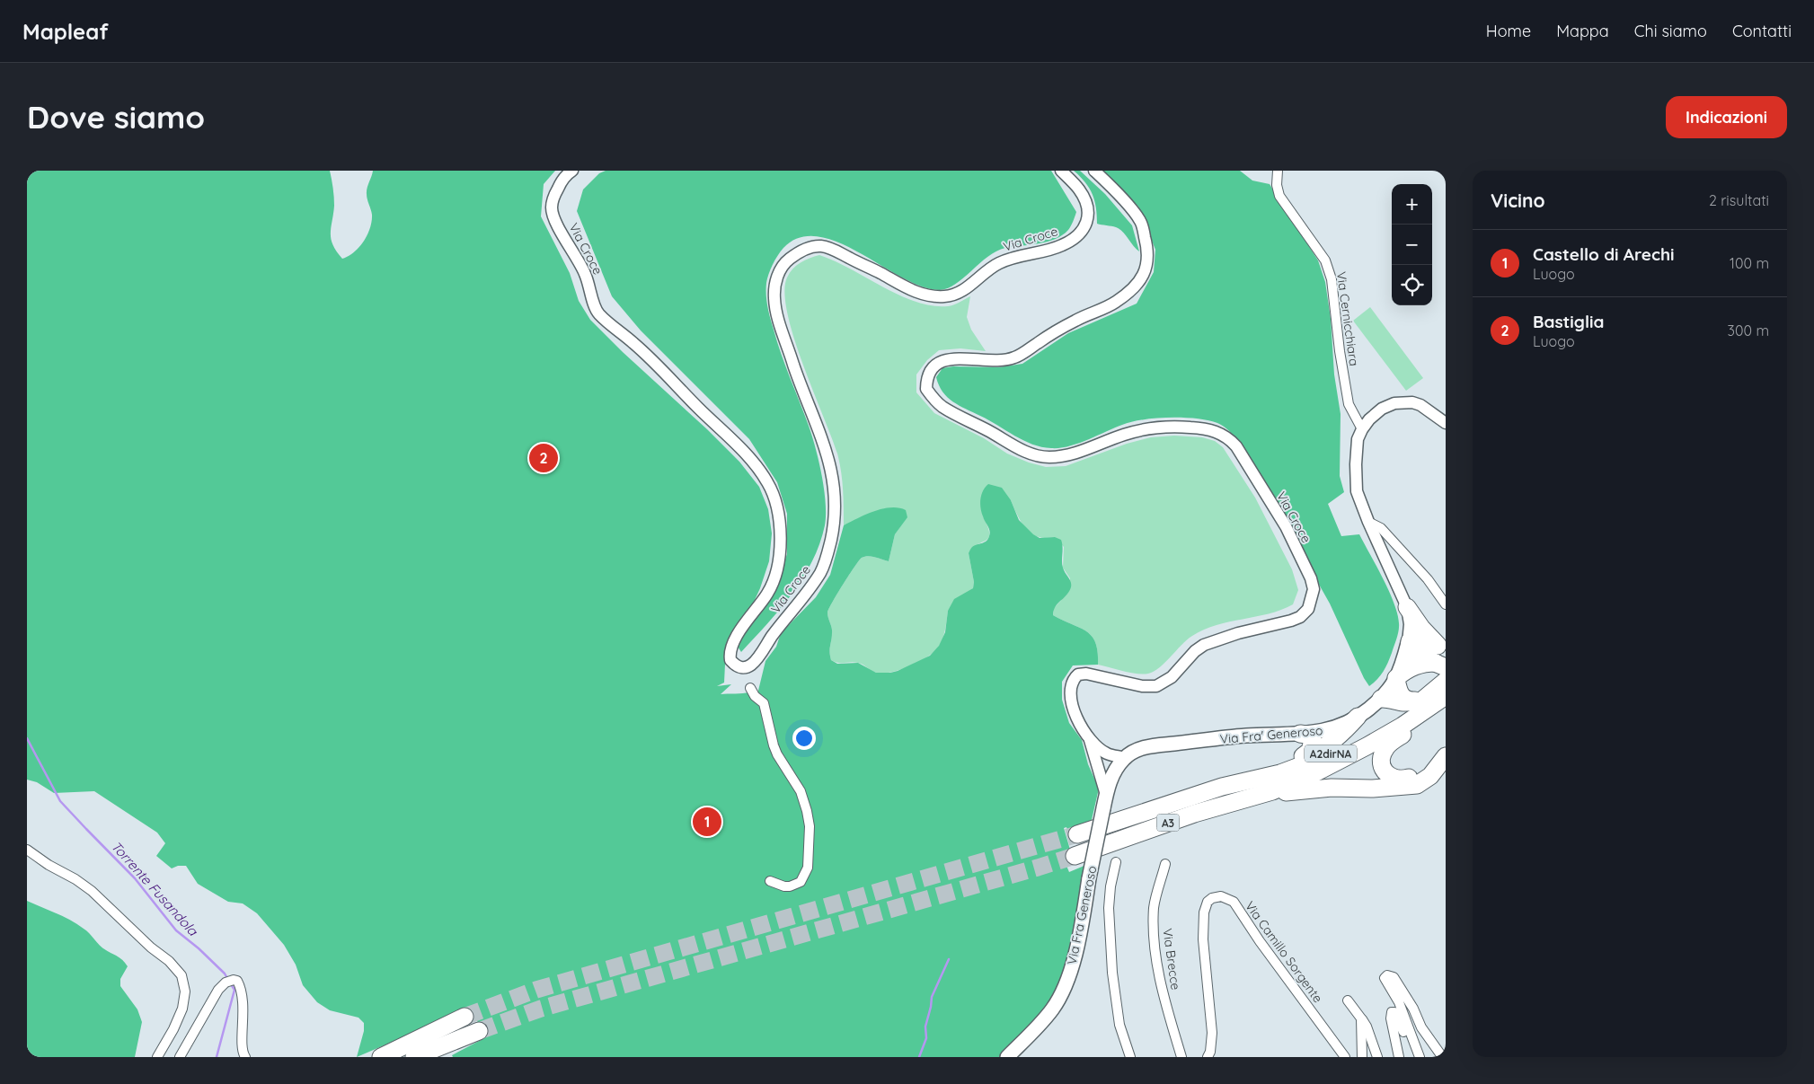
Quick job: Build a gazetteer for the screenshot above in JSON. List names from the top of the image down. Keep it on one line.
{"streets":{"highway":["A2dirNA","A3"],"main road":["Via Fra' Generoso","Via Fra Generoso"],"street":["Via Croce","Via Cernicchiara","Via Camillo Sorgente","Via Brecce"]},"crossings":[["Via Croce","Via Fra' Generoso"],["Via Croce","Via Fra Generoso"],["Via Cernicchiara","Via Fra' Generoso"],["Via Fra' Generoso","Via Fra Generoso"],["A2dirNA","A3"]],"water":["Torrente Fusandola"],"page":{"header":"Mapleaf","nav":["Home","Mappa","Chi siamo","Contatti"],"buttons":"Indicazioni","title":"Dove siamo","heading":["Vicino","2 risultati"],"map_buttons":["+","−"],"list":[{"mark":"1","name":"Castello di Arechi","note":"Luogo","value":"100 m"},{"mark":"2","name":"Bastiglia","note":"Luogo","value":"300 m"}],"pins":["2","1"]}}
